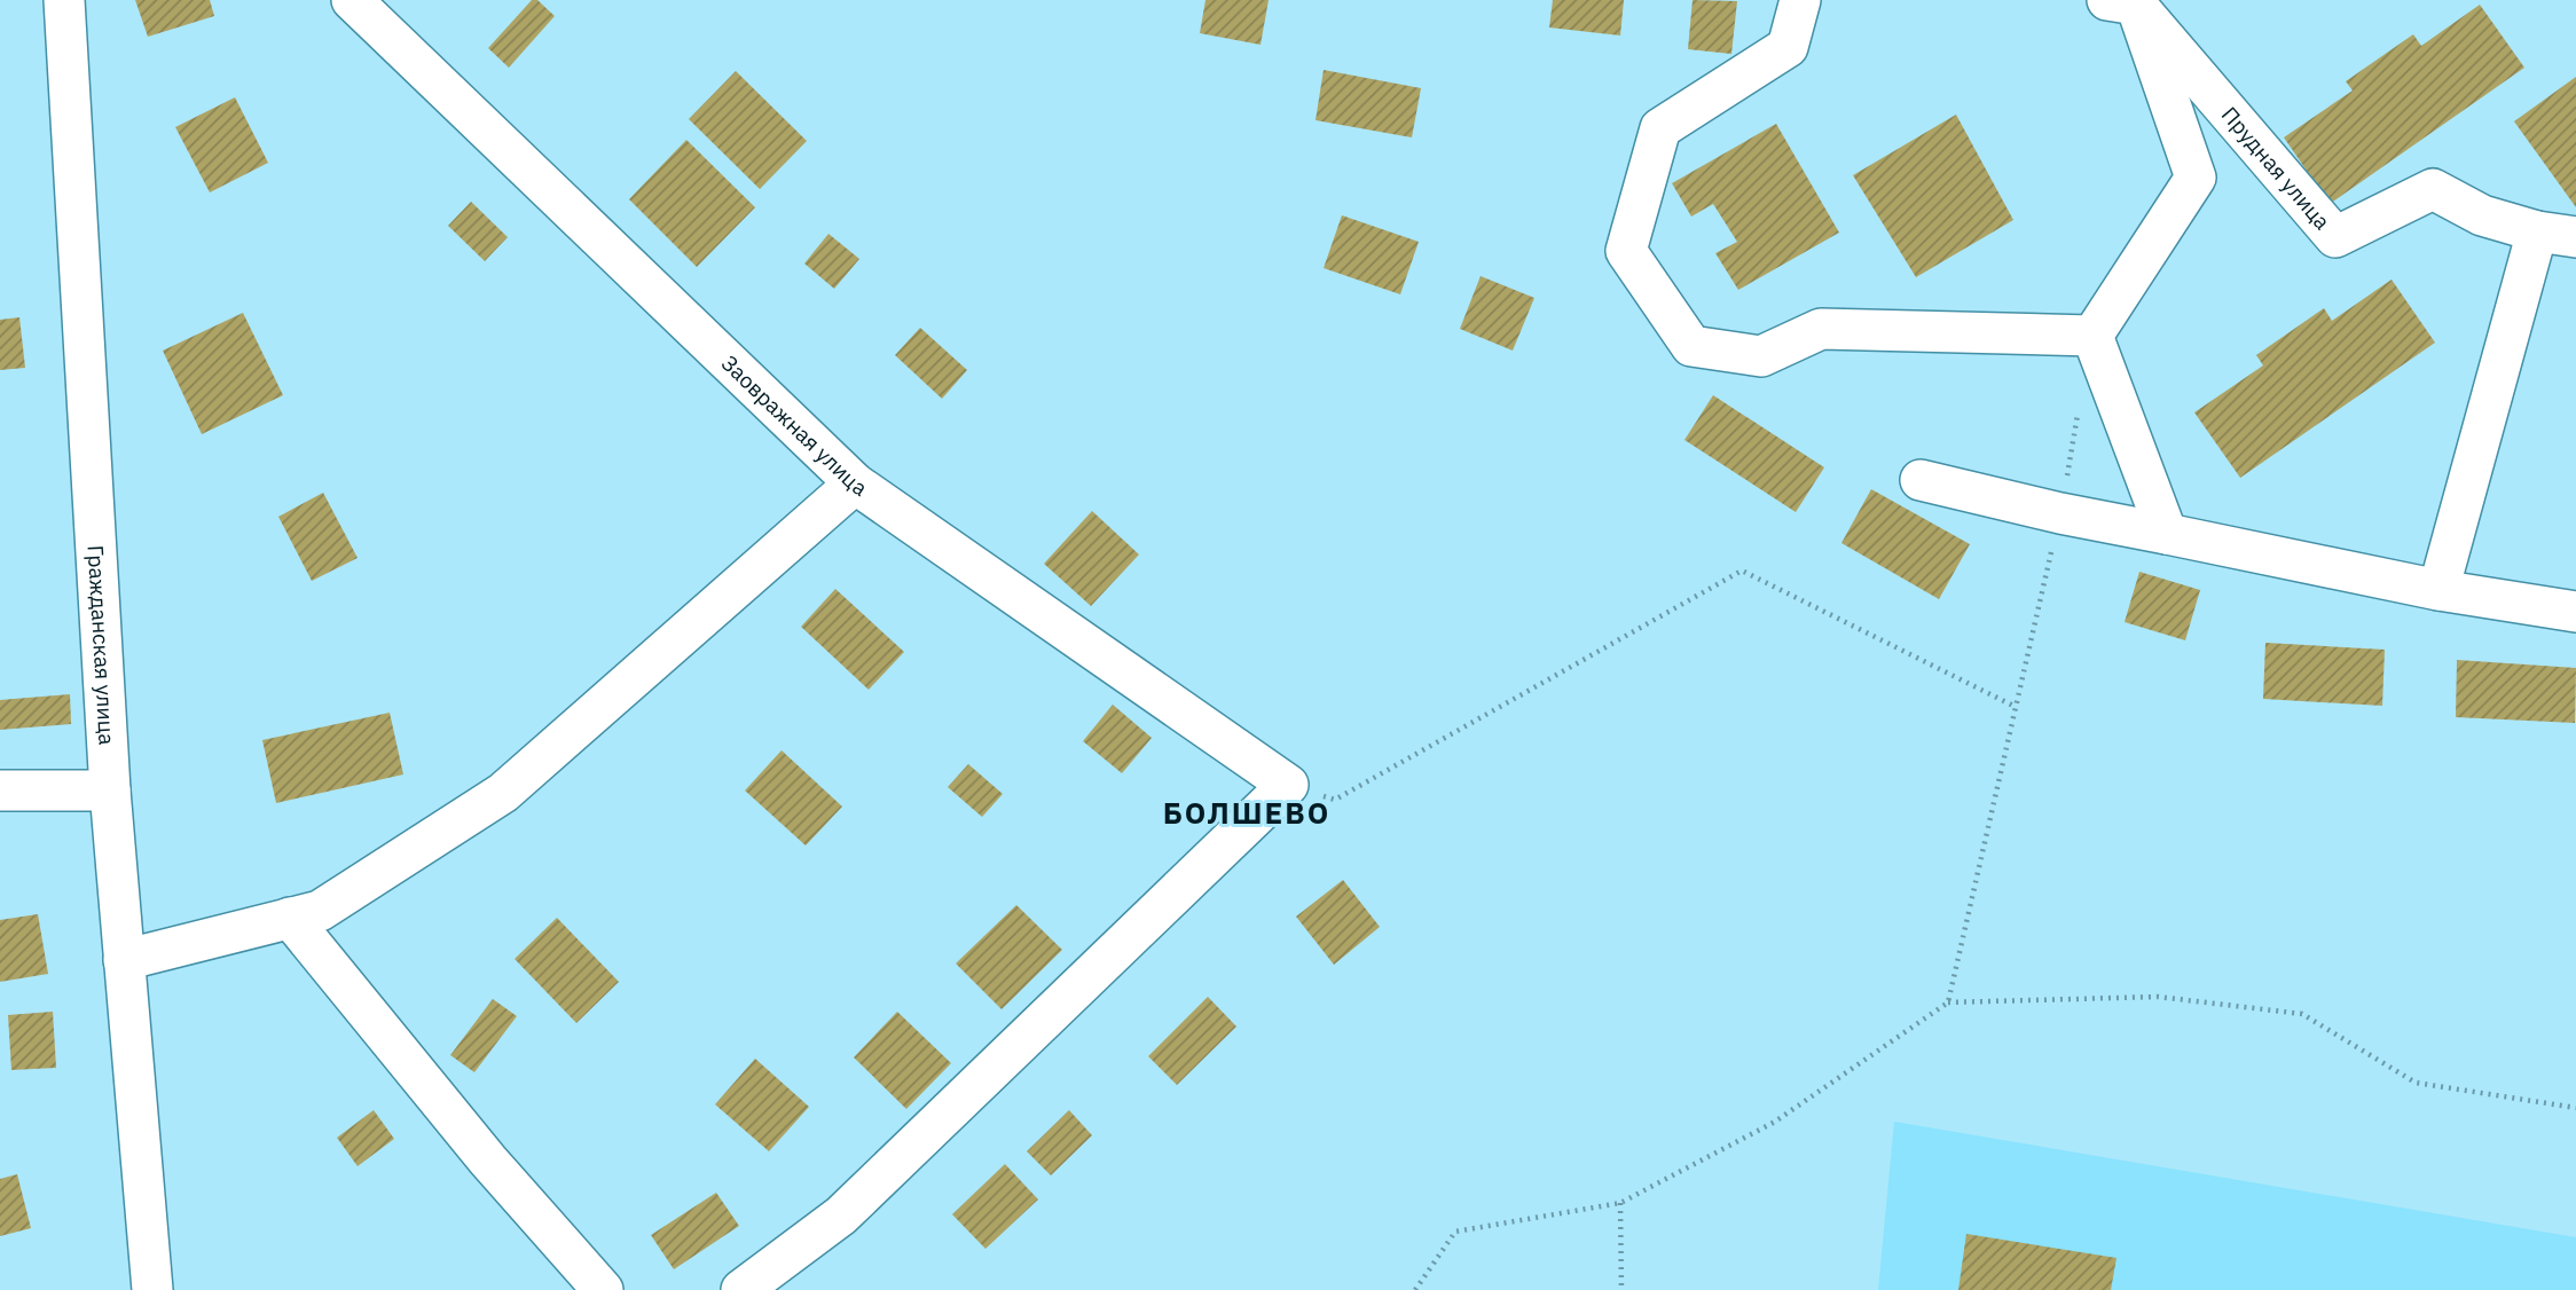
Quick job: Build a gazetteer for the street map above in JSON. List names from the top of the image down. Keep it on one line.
{"streets":{"street":["Прудная улица","Заовражная улица","Гражданская улица"]},"districts":["БОЛШЕВО"]}
